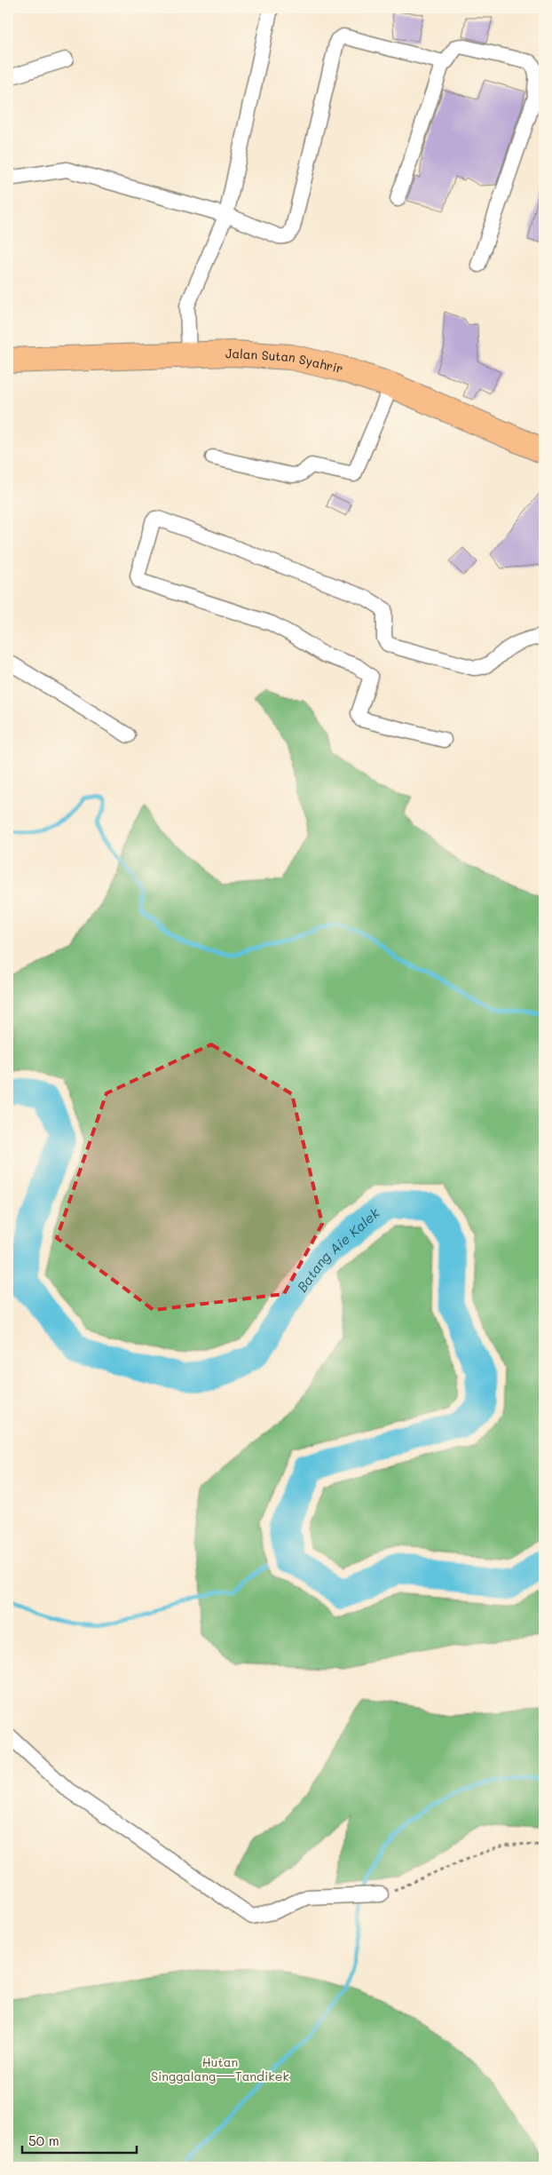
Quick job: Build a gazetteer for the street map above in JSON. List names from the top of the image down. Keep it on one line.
{"streets":{"highway":["Jalan Sutan Syahrir"]},"water":["Batang Aie Kalek"],"parks":["Hutan Singgalang—Tandikek"],"scale_bar":"50 m"}
